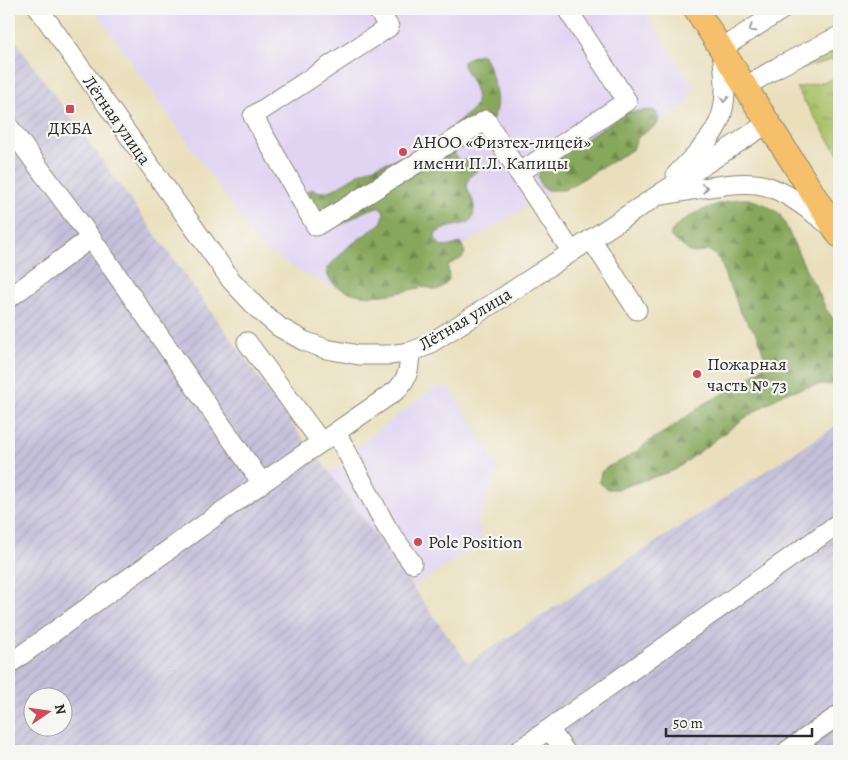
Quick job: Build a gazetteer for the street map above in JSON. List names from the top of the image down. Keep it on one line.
{"streets":{"street":["Лётная улица"]},"places":{"transit":["ДКБА"],"other":["АНОО «Физтех-лицей» имени П.Л. Капицы","Пожарная часть № 73","Pole Position"]},"scale_bar":"50 m","north":"right"}
